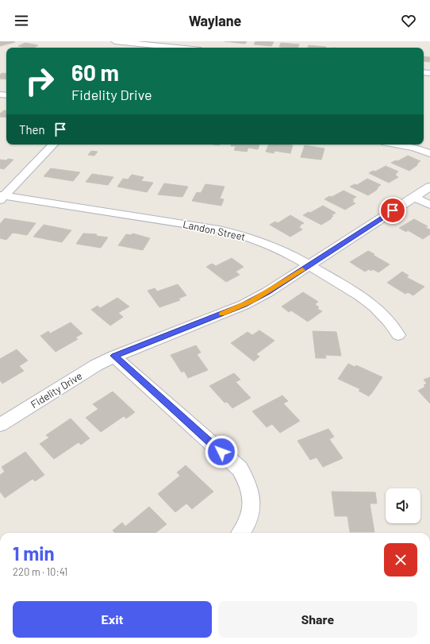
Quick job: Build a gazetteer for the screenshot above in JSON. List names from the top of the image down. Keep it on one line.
{"streets":{"street":["Landon Street","Fidelity Drive"]},"crossings":[["Landon Street","Fidelity Drive"]],"page":{"header":"Waylane","turn":["60 m","Fidelity Drive"],"then":"Then","heading":["1 min","220 m · 10:41"],"buttons":["Exit","Share"]}}
